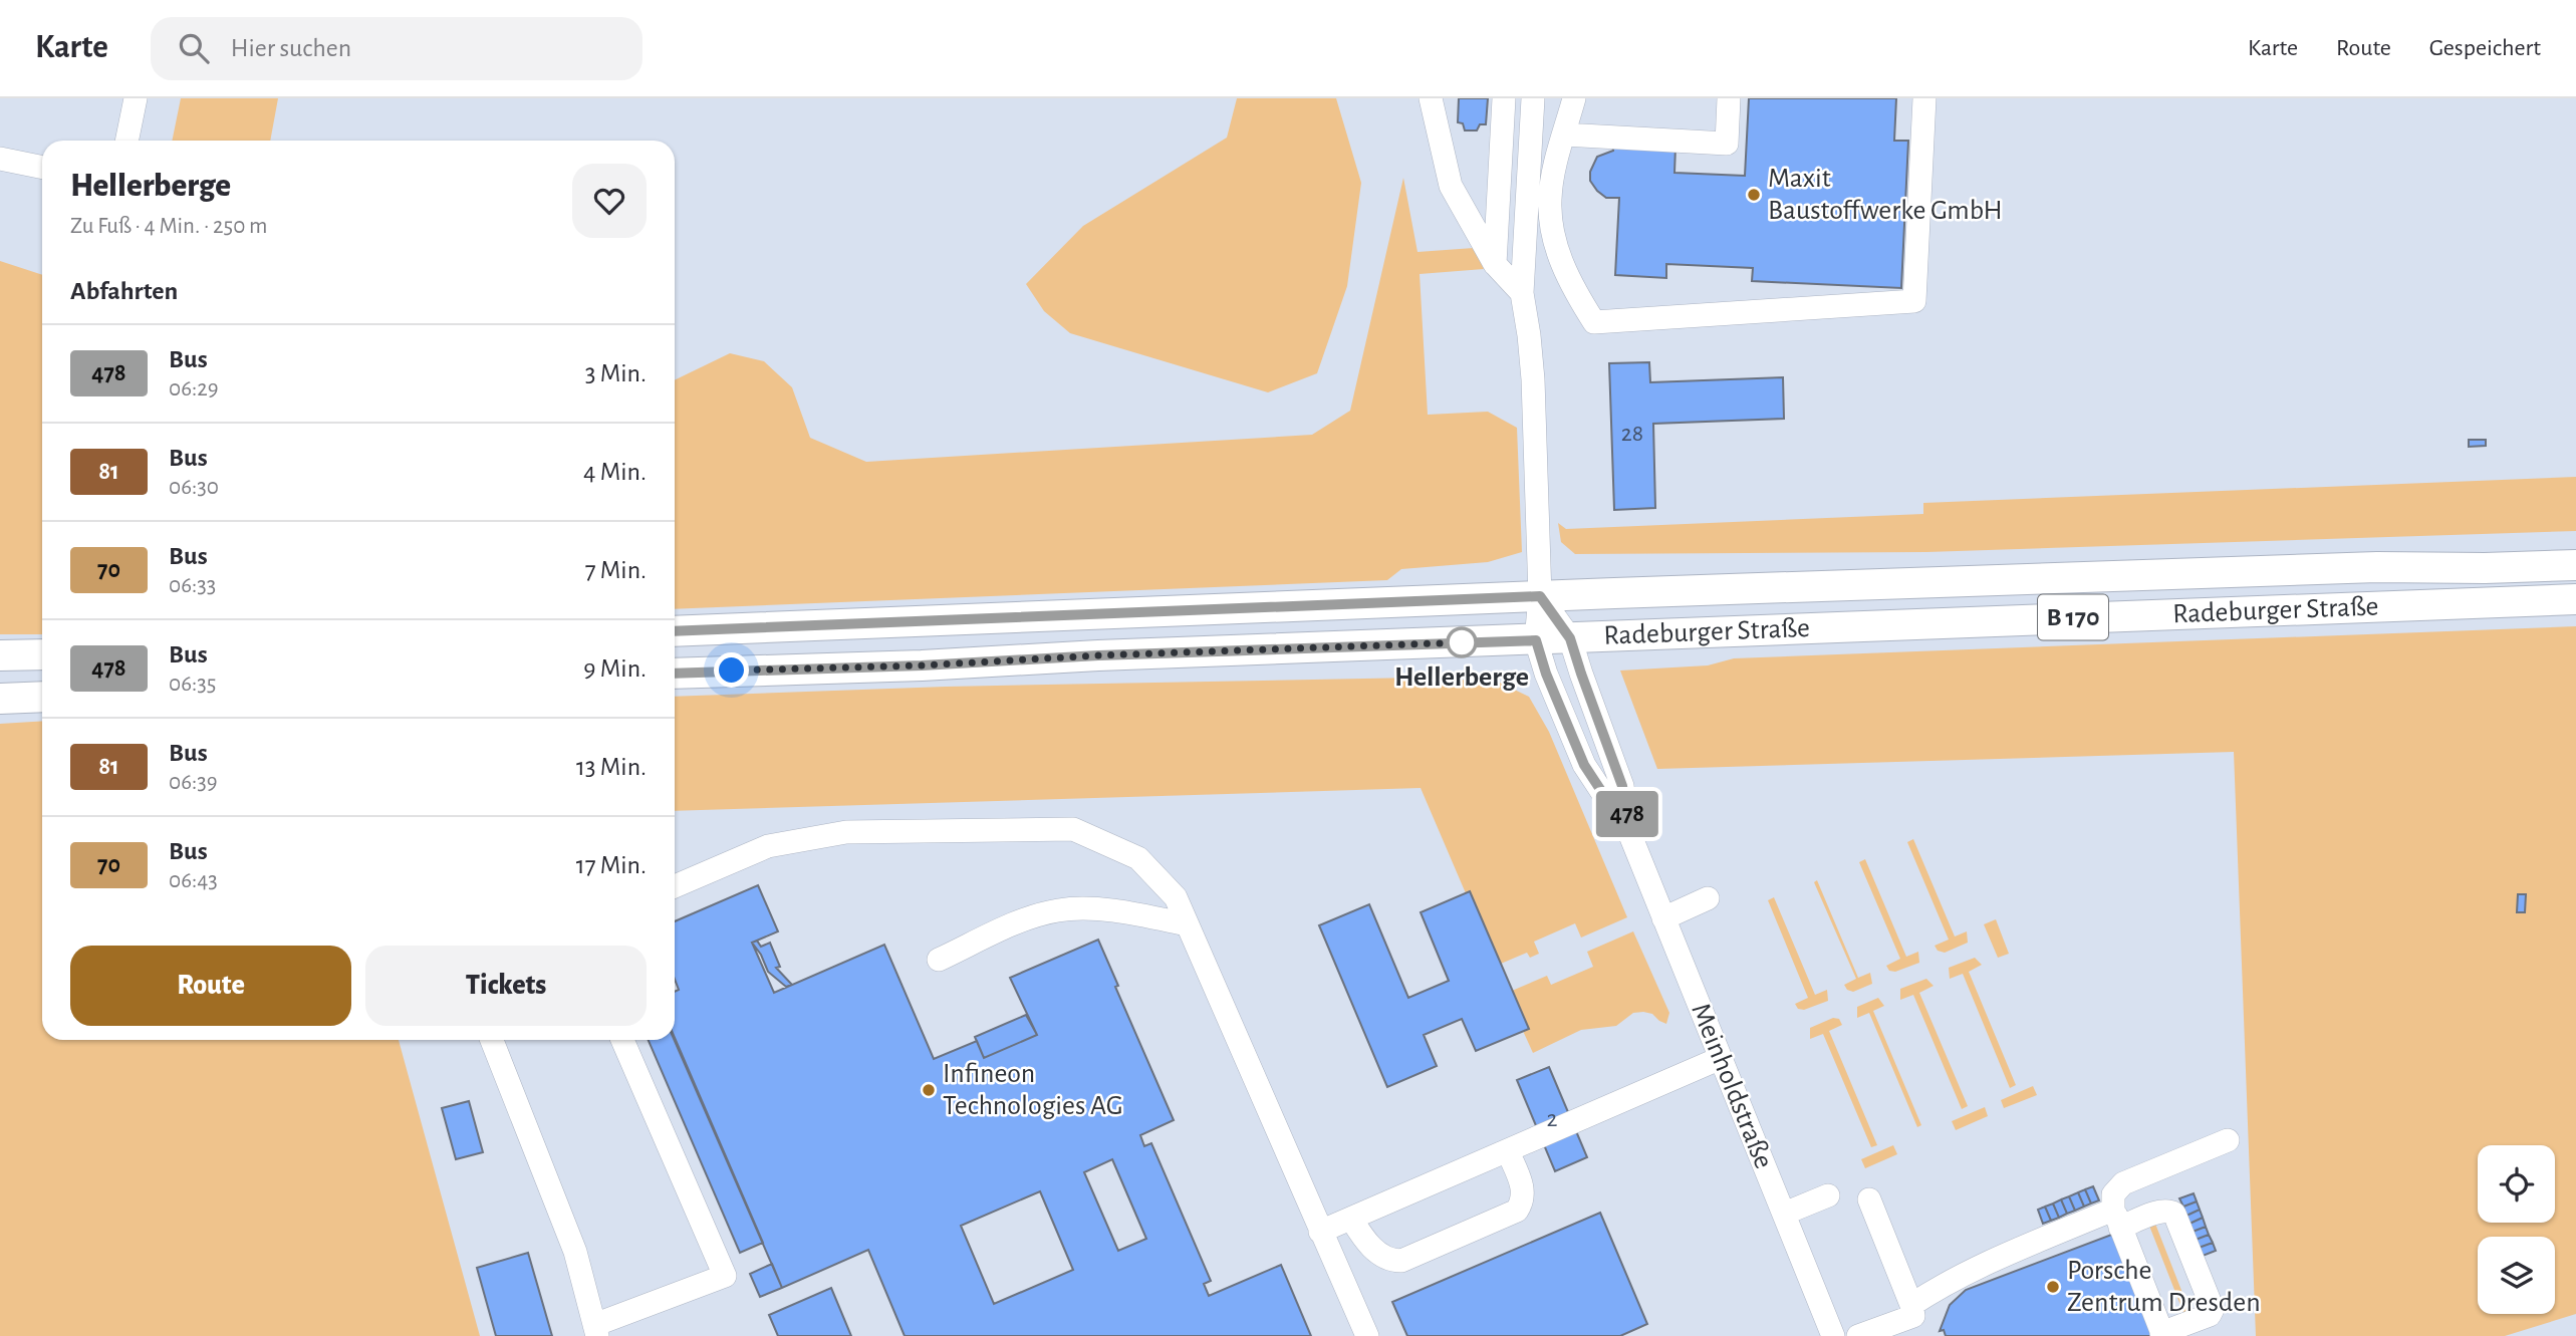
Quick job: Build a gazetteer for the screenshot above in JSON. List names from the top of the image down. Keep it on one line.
{"streets":{"main road":["Radeburger Straße","B 170"],"street":["Meinholdstraße"]},"crossings":[["Radeburger Straße","Meinholdstraße"]],"places":["Maxit Baustoffwerke GmbH","Hellerberge","Infineon Technologies AG","Porsche Zentrum Dresden"],"lines":["bus line 478"],"house_numbers":["28","2"],"page":{"header":"Karte","search":"Hier suchen","nav":["Karte","Route","Gespeichert"],"on_map":"478","heading":[["Hellerberge","Zu Fuß · 4 Min. · 250 m"],"Abfahrten"],"list":[{"mark":"478","name":"Bus","note":"06:29","value":"3 Min."},{"mark":"81","name":"Bus","note":"06:30","value":"4 Min."},{"mark":"70","name":"Bus","note":"06:33","value":"7 Min."},{"mark":"478","name":"Bus","note":"06:35","value":"9 Min."},{"mark":"81","name":"Bus","note":"06:39","value":"13 Min."},{"mark":"70","name":"Bus","note":"06:43","value":"17 Min."}],"buttons":["Route","Tickets"]}}
